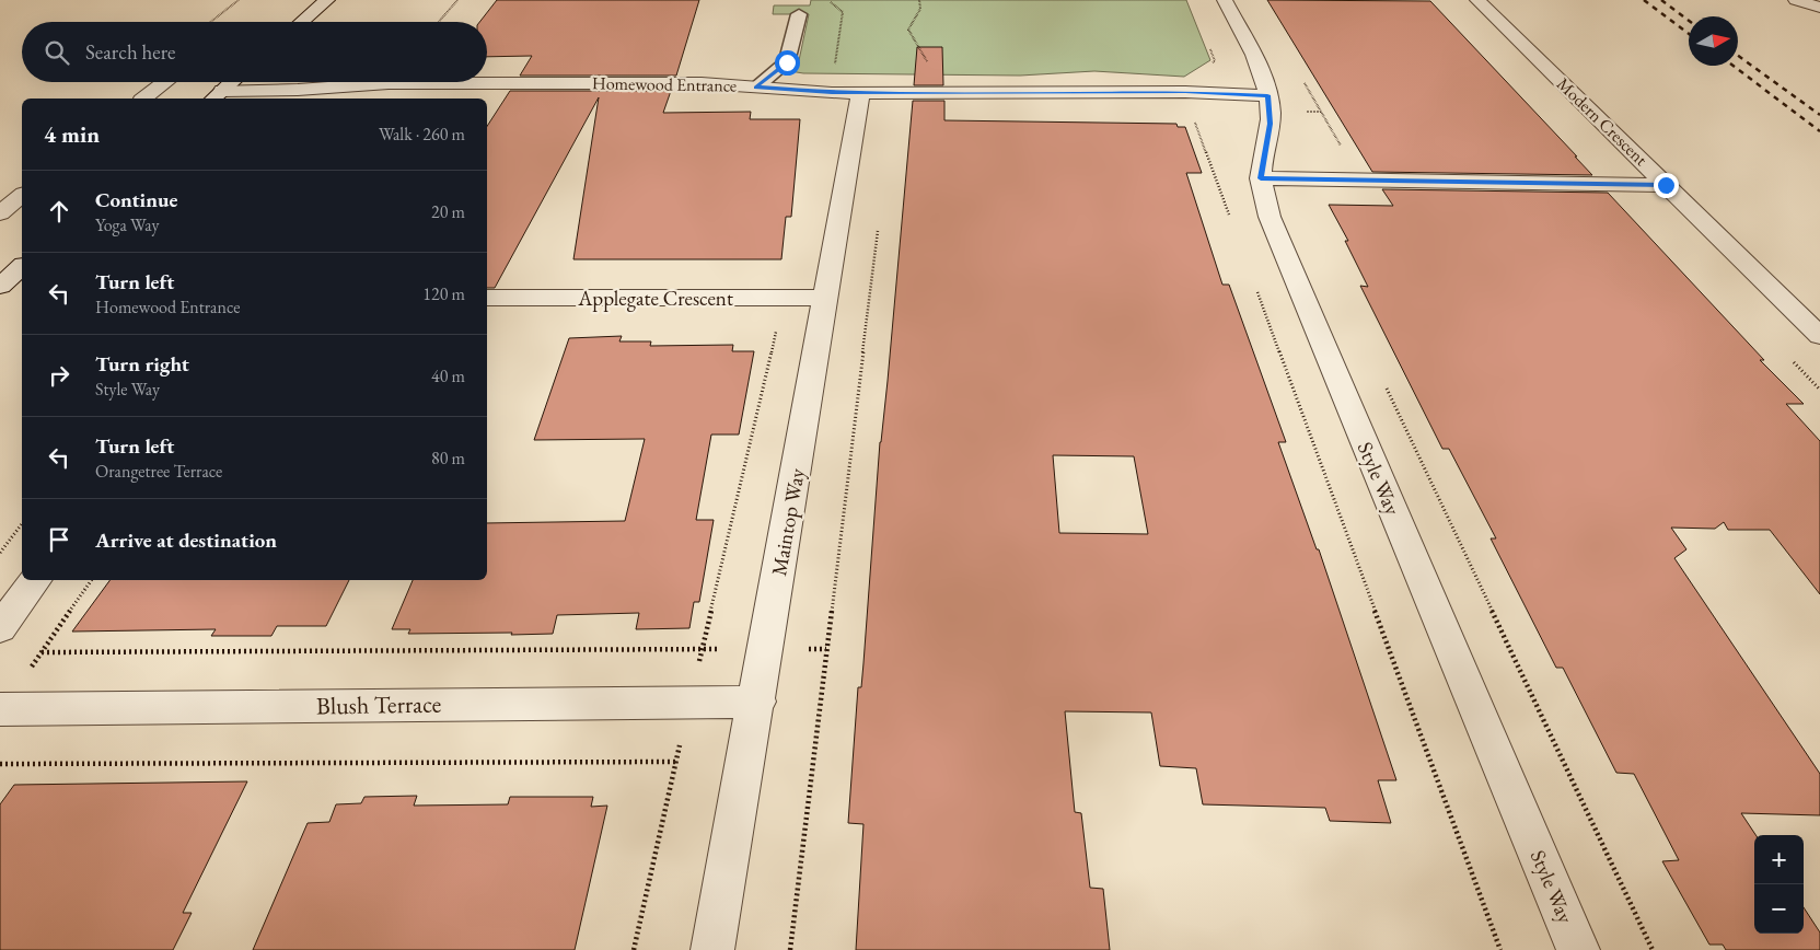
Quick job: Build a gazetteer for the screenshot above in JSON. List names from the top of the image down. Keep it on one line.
{"streets":{"street":["Homewood Entrance","Modern Crescent","Applegate Crescent","Style Way","Maintop Way","Blush Terrace"]},"crossings":[["Homewood Entrance","Style Way"],["Homewood Entrance","Maintop Way"],["Applegate Crescent","Maintop Way"],["Maintop Way","Blush Terrace"]],"north":"right","page":{"search":"Search here","heading":["4 min","Walk · 260 m"],"list":[["Continue","Yoga Way","20 m"],["Turn left","Homewood Entrance","120 m"],["Turn right","Style Way","40 m"],["Turn left","Orangetree Terrace","80 m"],"Arrive at destination"],"map_buttons":["+","−"]}}
